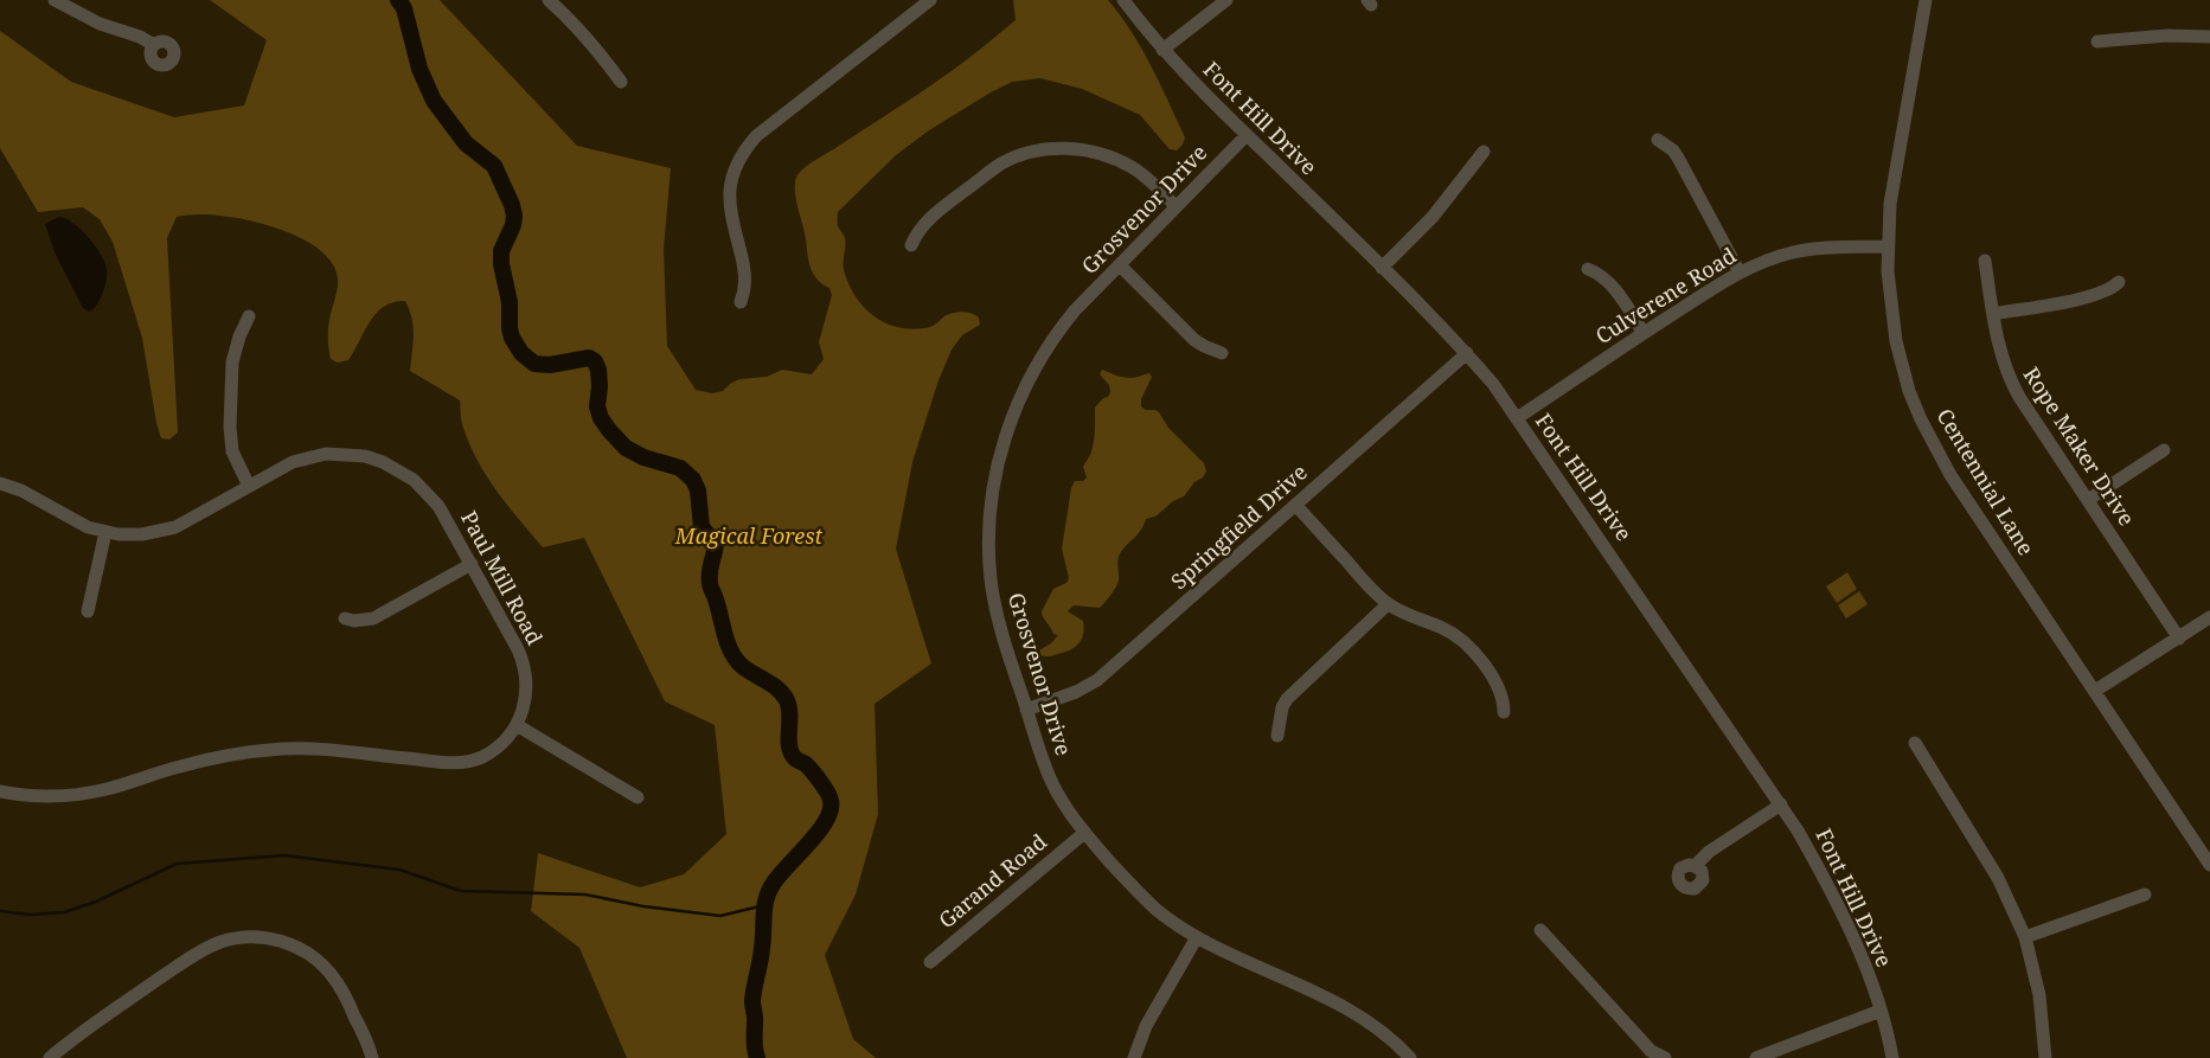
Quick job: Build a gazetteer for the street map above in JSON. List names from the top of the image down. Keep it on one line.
{"streets":{"street":["Font Hill Drive","Grosvenor Drive","Culverene Road","Rope Maker Drive","Centennial Lane","Springfield Drive","Paul Mill Road","Garand Road"]},"crossings":[["Font Hill Drive","Grosvenor Drive"],["Font Hill Drive","Culverene Road"],["Font Hill Drive","Springfield Drive"],["Grosvenor Drive","Springfield Drive"],["Grosvenor Drive","Garand Road"],["Culverene Road","Centennial Lane"]],"parks":["Magical Forest"]}
